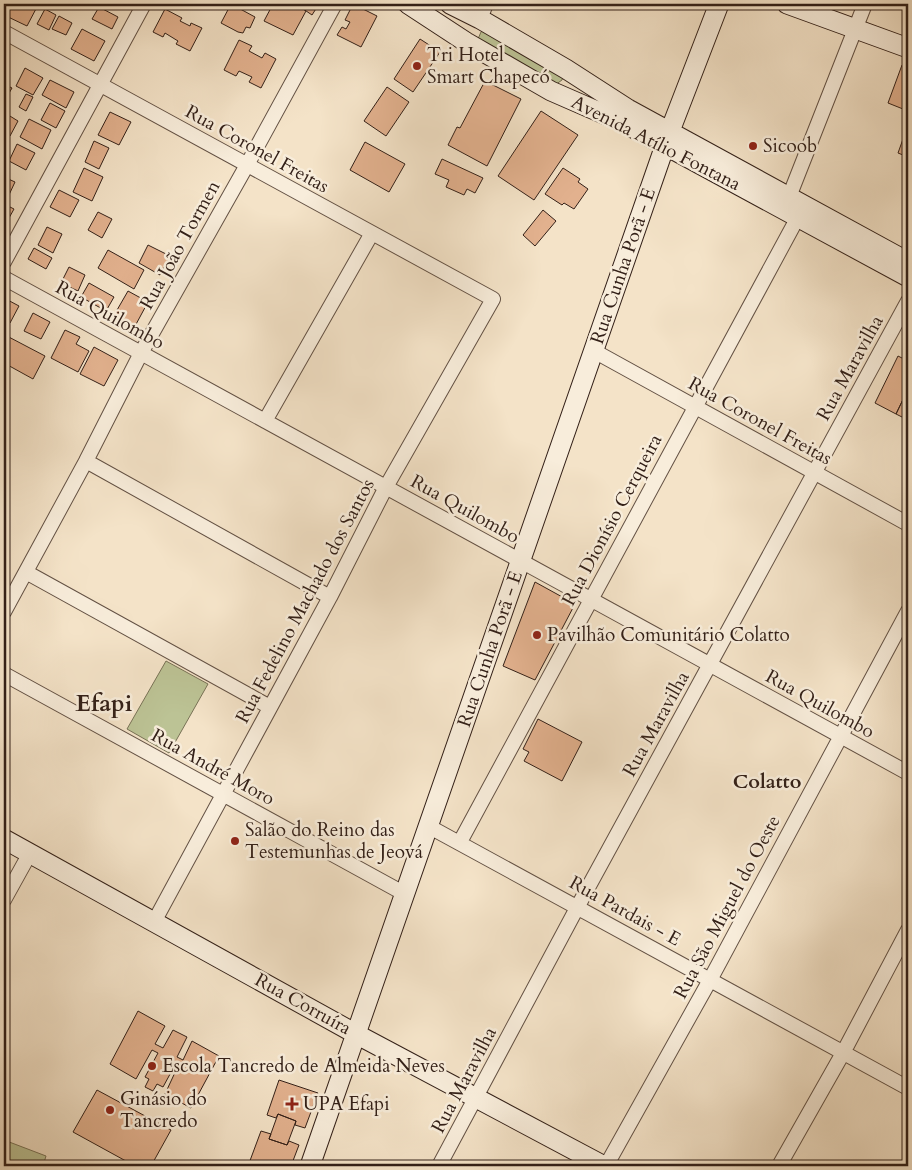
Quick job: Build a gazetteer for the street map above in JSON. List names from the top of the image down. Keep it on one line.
{"streets":{"street":["Avenida Atílio Fontana","Rua Coronel Freitas","Rua João Tormen","Rua Cunha Porã - E","Rua Quilombo","Rua Maravilha","Rua Dionísio Cerqueira","Rua Fedelino Machado dos Santos","Rua André Moro","Rua São Miguel do Oeste","Rua Pardais - E","Rua Corruíra"]},"crossings":[["Avenida Atílio Fontana","Rua Cunha Porã - E"],["Avenida Atílio Fontana","Rua Dionísio Cerqueira"],["Rua Coronel Freitas","Rua João Tormen"],["Rua Coronel Freitas","Rua Cunha Porã - E"],["Rua Coronel Freitas","Rua Maravilha"],["Rua Coronel Freitas","Rua Dionísio Cerqueira"],["Rua Coronel Freitas","Rua Fedelino Machado dos Santos"],["Rua João Tormen","Rua Quilombo"],["Rua Cunha Porã - E","Rua Quilombo"],["Rua Cunha Porã - E","Rua André Moro"],["Rua Cunha Porã - E","Rua Pardais - E"],["Rua Cunha Porã - E","Rua Corruíra"],["Rua Quilombo","Rua Maravilha"],["Rua Quilombo","Rua Dionísio Cerqueira"],["Rua Quilombo","Rua Fedelino Machado dos Santos"],["Rua Quilombo","Rua São Miguel do Oeste"],["Rua Maravilha","Rua Pardais - E"],["Rua Maravilha","Rua Corruíra"],["Rua Dionísio Cerqueira","Rua Pardais - E"],["Rua Fedelino Machado dos Santos","Rua André Moro"],["Rua Fedelino Machado dos Santos","Rua Corruíra"],["Rua São Miguel do Oeste","Rua Pardais - E"],["Rua São Miguel do Oeste","Rua Corruíra"]],"districts":["Efapi","Colatto"],"places":{"other":["Tri Hotel Smart Chapecó","Sicoob","Pavilhão Comunitário Colatto","Salão do Reino das Testemunhas de Jeová","Escola Tancredo de Almeida Neves","Ginásio do Tancredo"],"health":["UPA Efapi"]}}
